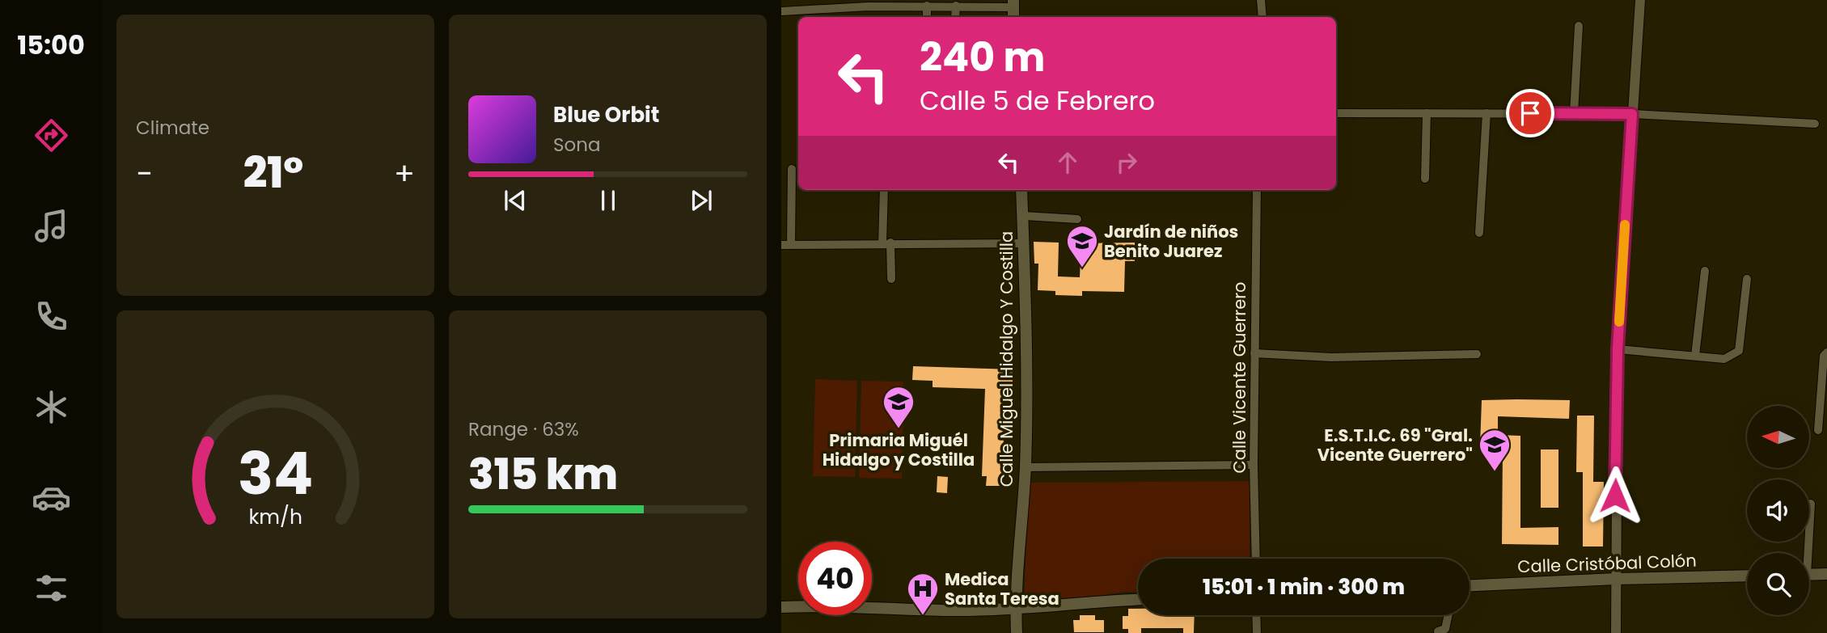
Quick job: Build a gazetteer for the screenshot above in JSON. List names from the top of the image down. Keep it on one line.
{"streets":{"main road":["Calle Miguel Hidalgo Y Costilla","Calle Cristóbal Colón"],"street":["Calle Vicente Guerrero"]},"places":{"school or university":["Jardín de niños Benito Juarez","Primaria Miguél Hidalgo y Costilla","E.S.T.I.C. 69 \"Gral. Vicente Guerrero\""],"hospital":["Medica Santa Teresa"]},"north":"left","page":{"tabs":"15:00","tile":["Climate",["Range · 63%","315 km"]],"turn":["240 m","Calle 5 de Febrero"],"song":["Blue Orbit","Sona"],"heat":["−","21°","+"],"limit":"40","trip":"15:01 · 1 min · 300 m","gauge":["34","km/h"]}}
